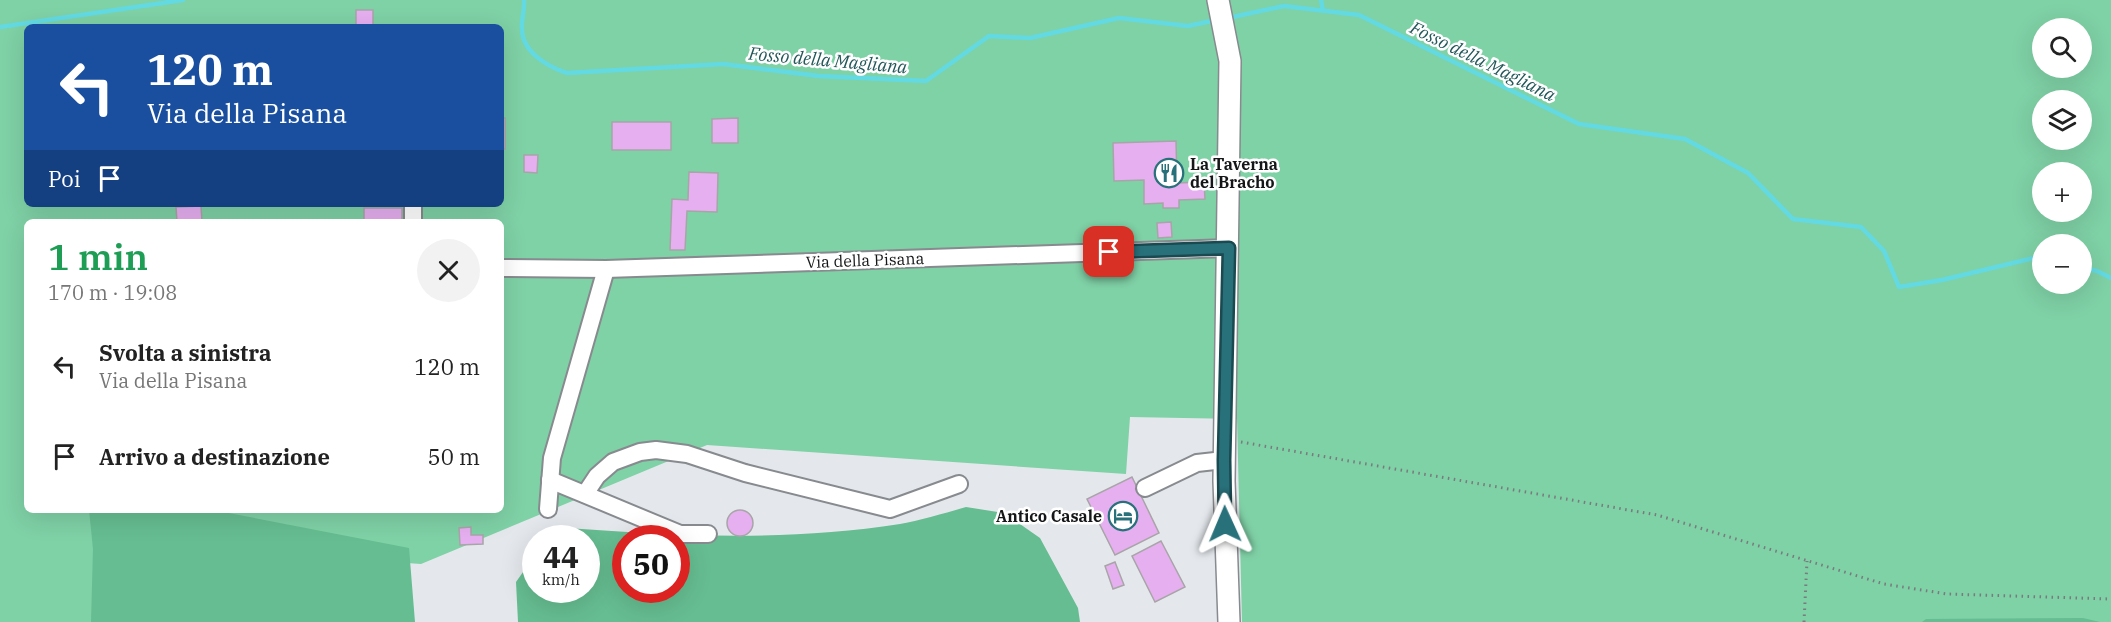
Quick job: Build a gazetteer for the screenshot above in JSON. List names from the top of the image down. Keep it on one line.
{"streets":{"street":["Via della Pisana"]},"water":["Fosso della Magliana"],"places":{"restaurant":["La Taverna del Bracho"],"hotel":["Antico Casale"]},"page":{"map_buttons":["+","−"],"turn":["120 m","Via della Pisana"],"then":"Poi","heading":["1 min","170 m · 19:08"],"list":[{"name":"Svolta a sinistra","note":"Via della Pisana","value":"120 m"},{"name":"Arrivo a destinazione","value":"50 m"}],"speed":"44 km/h","limit":"50"}}
